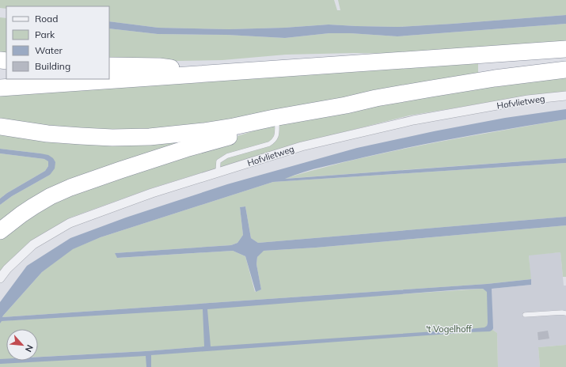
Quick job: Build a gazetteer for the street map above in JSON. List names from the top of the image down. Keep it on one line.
{"streets":{"street":["Hofvlietweg"]},"parks":["'t Vogelhoff"],"legend":["Road","Park","Water","Building"],"north":"bottom right"}
